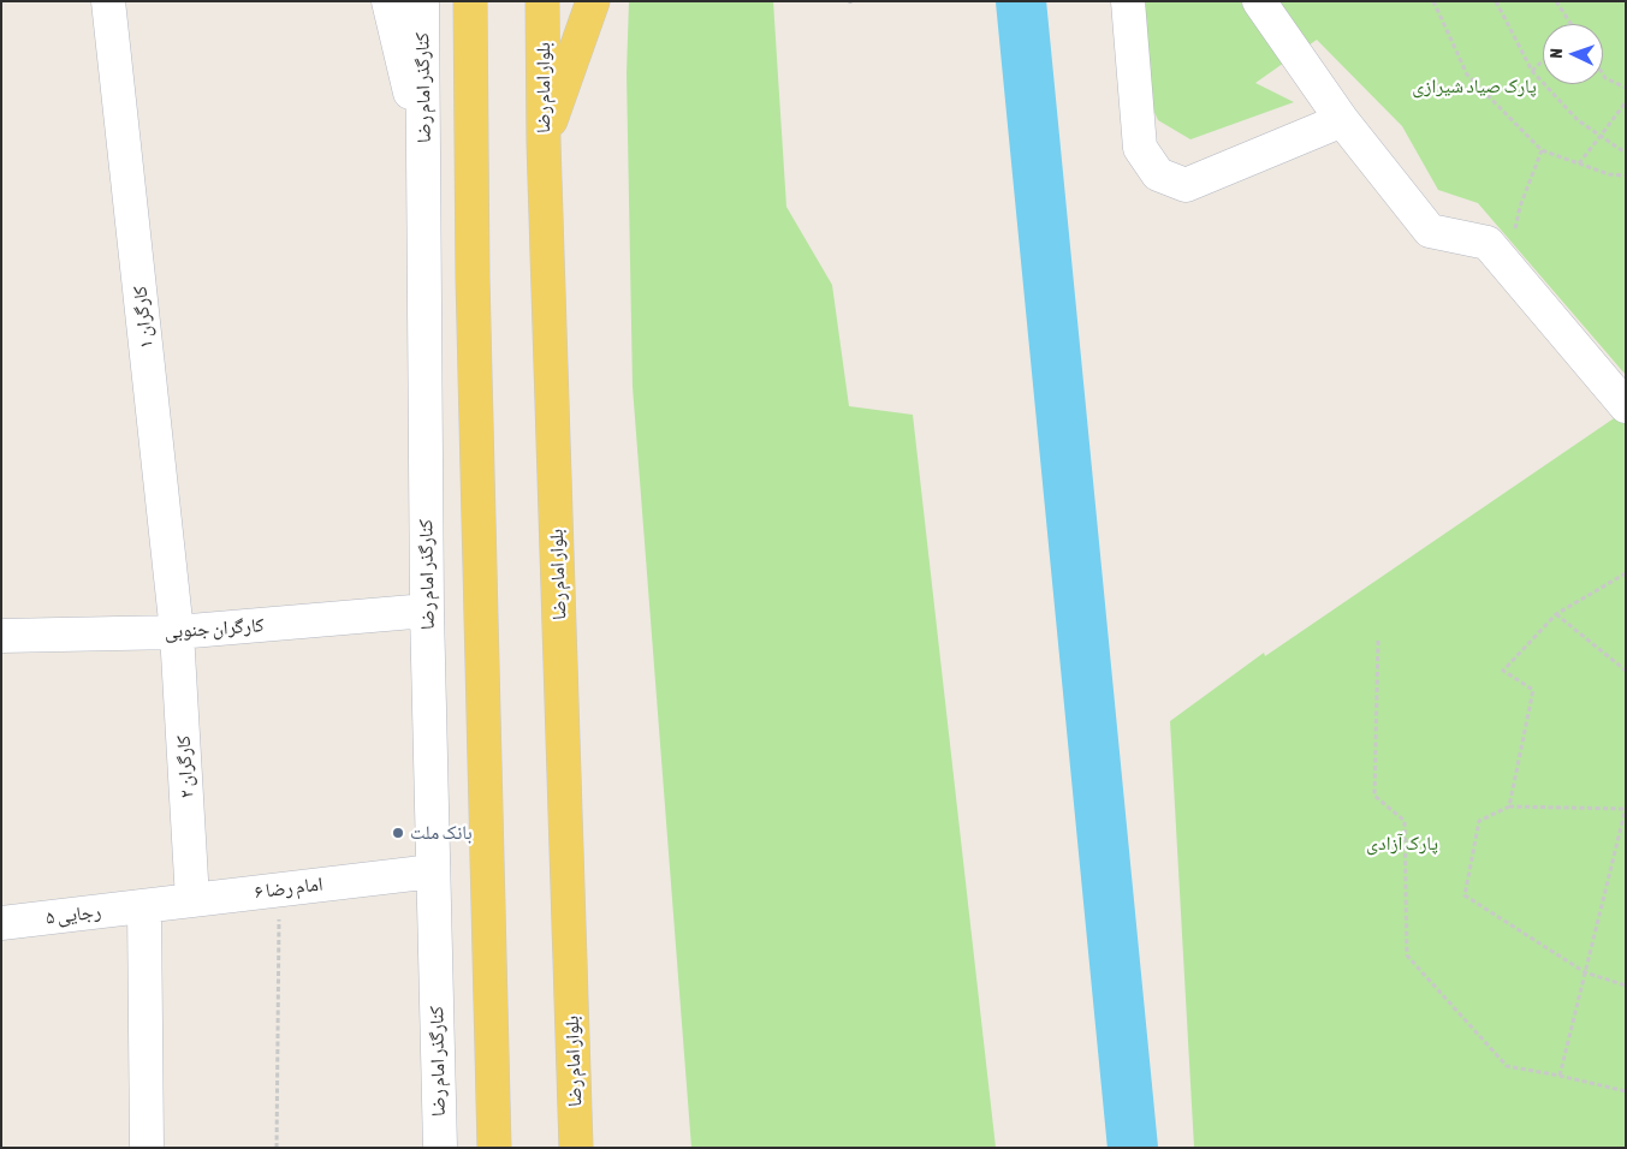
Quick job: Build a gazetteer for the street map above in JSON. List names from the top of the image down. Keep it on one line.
{"streets":{"main road":["بلوار امام رضا"],"street":["کنارگذر امام رضا","کارگران ۱","کارگران جنوبی","کارگران ۲","امام رضا ۶","رجایی ۵"]},"crossings":[["کنارگذر امام رضا","کارگران جنوبی"],["کنارگذر امام رضا","امام رضا ۶"],["کارگران ۱","کارگران جنوبی"],["کارگران ۱","کارگران ۲"],["کارگران جنوبی","کارگران ۲"],["کارگران ۲","امام رضا ۶"],["امام رضا ۶","رجایی ۵"]],"parks":["پارک صیاد شیرازی","پارک آزادی"],"places":["بانک ملت"],"north":"left"}
